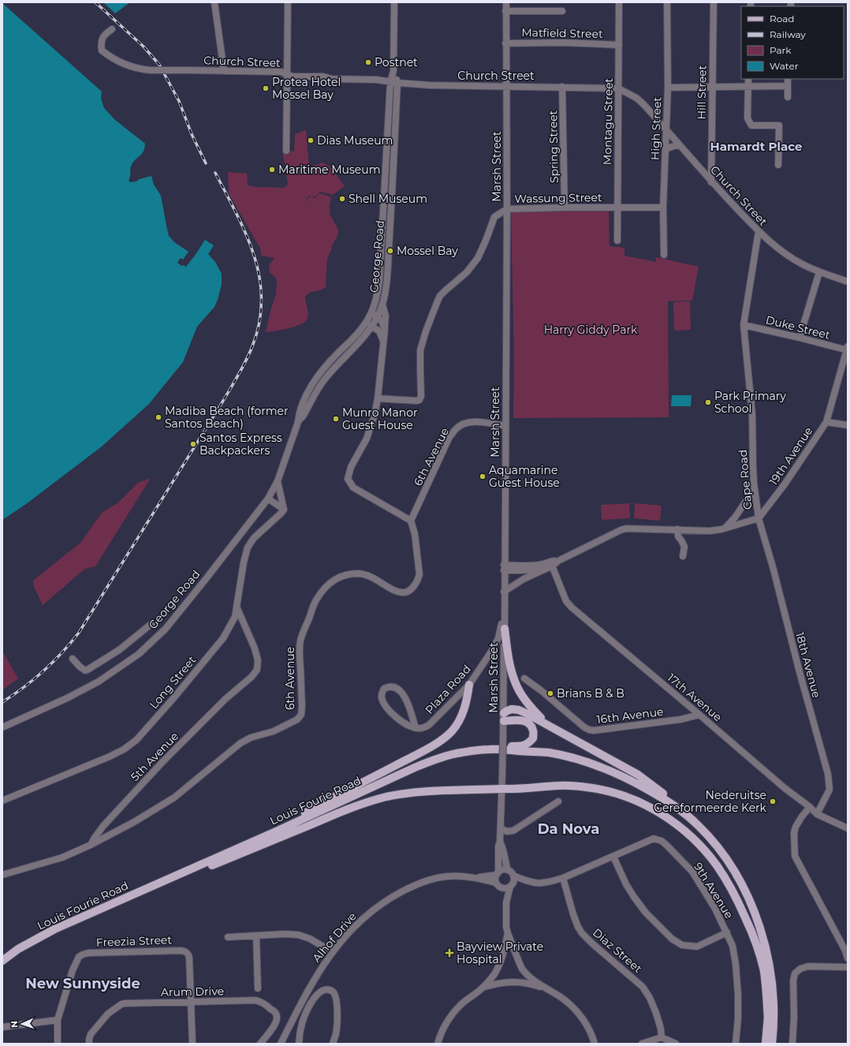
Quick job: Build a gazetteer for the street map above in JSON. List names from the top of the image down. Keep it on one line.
{"streets":{"main road":["Louis Fourie Road"],"street":["Matfield Street","Church Street","Hill Street","Montagu Street","High Street","Spring Street","Marsh Street","Wassung Street","George Road","Duke Street","19th Avenue","6th Avenue","Cape Road","18th Avenue","Long Street","Plaza Road","17th Avenue","16th Avenue","5th Avenue","9th Avenue","Alhof Drive","Freezia Street","Diaz Street","Arum Drive"]},"crossings":[["Matfield Street","Montagu Street"],["Matfield Street","Marsh Street"],["Church Street","Hill Street"],["Church Street","Montagu Street"],["Church Street","High Street"],["Church Street","Spring Street"],["Church Street","Marsh Street"],["Church Street","George Road"],["Church Street","Cape Road"],["Montagu Street","Wassung Street"],["High Street","Wassung Street"],["Spring Street","Wassung Street"],["Marsh Street","Wassung Street"],["Marsh Street","6th Avenue"],["Marsh Street","Cape Road"],["Marsh Street","Plaza Road"],["Marsh Street","9th Avenue"],["Marsh Street","Alhof Drive"],["Duke Street","Cape Road"],["19th Avenue","Cape Road"],["19th Avenue","18th Avenue"],["6th Avenue","5th Avenue"],["Cape Road","18th Avenue"],["Cape Road","17th Avenue"],["18th Avenue","17th Avenue"],["Long Street","5th Avenue"],["17th Avenue","16th Avenue"],["9th Avenue","Alhof Drive"],["9th Avenue","Diaz Street"],["Freezia Street","Arum Drive"]],"districts":["Hamardt Place","Da Nova","New Sunnyside"],"parks":["Harry Giddy Park"],"places":{"other":["Postnet","Protea Hotel Mossel Bay","Dias Museum","Maritime Museum","Shell Museum","Mossel Bay","Park Primary School","Madiba Beach (former Santos Beach)","Munro Manor Guest House","Santos Express Backpackers","Aquamarine Guest House","Brians B & B","Nederuitse Gereformeerde Kerk"],"health":["Bayview Private Hospital"]},"legend":["Road","Railway","Park","Water"],"north":"left"}
